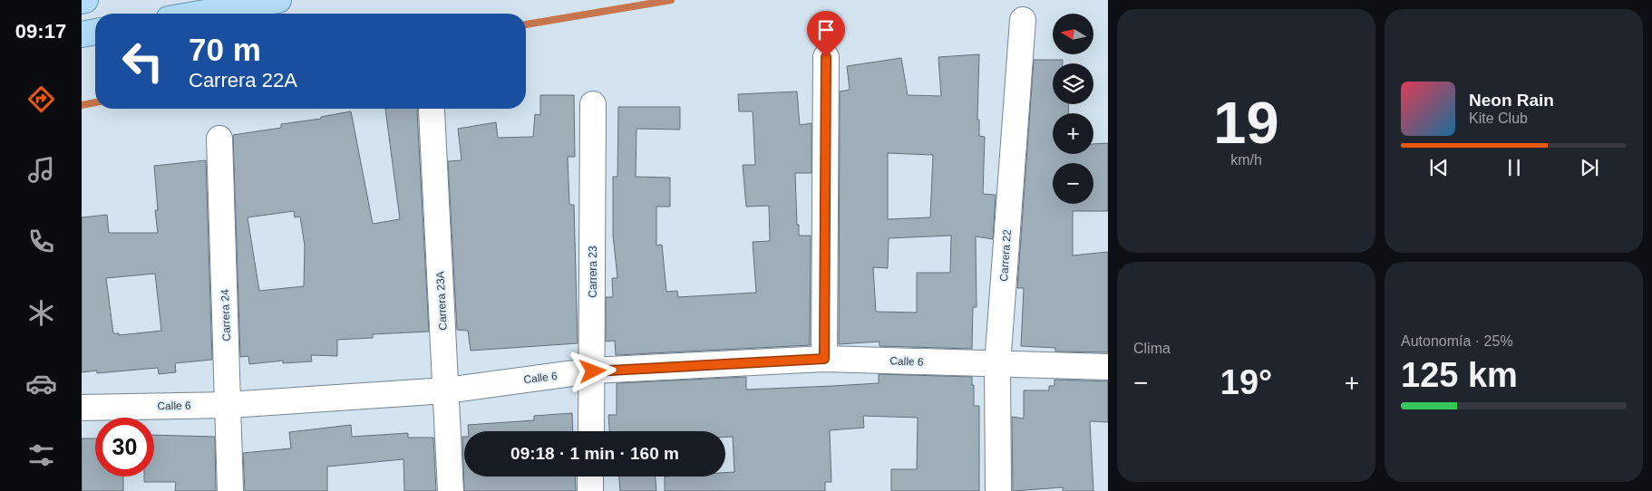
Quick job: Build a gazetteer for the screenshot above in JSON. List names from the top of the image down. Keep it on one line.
{"streets":{"street":["Carrera 22","Carrera 23","Carrera 23A","Carrera 24","Calle 6"]},"crossings":[["Carrera 22","Calle 6"],["Carrera 23","Calle 6"],["Carrera 23A","Calle 6"],["Carrera 24","Calle 6"]],"north":"left","page":{"tabs":"09:17","tile":[["19","km/h"],"Clima",["Autonomía · 25%","125 km"]],"map_buttons":["+","−"],"turn":["70 m","Carrera 22A"],"song":["Neon Rain","Kite Club"],"heat":["−","19°","+"],"limit":"30","trip":"09:18 · 1 min · 160 m"}}
